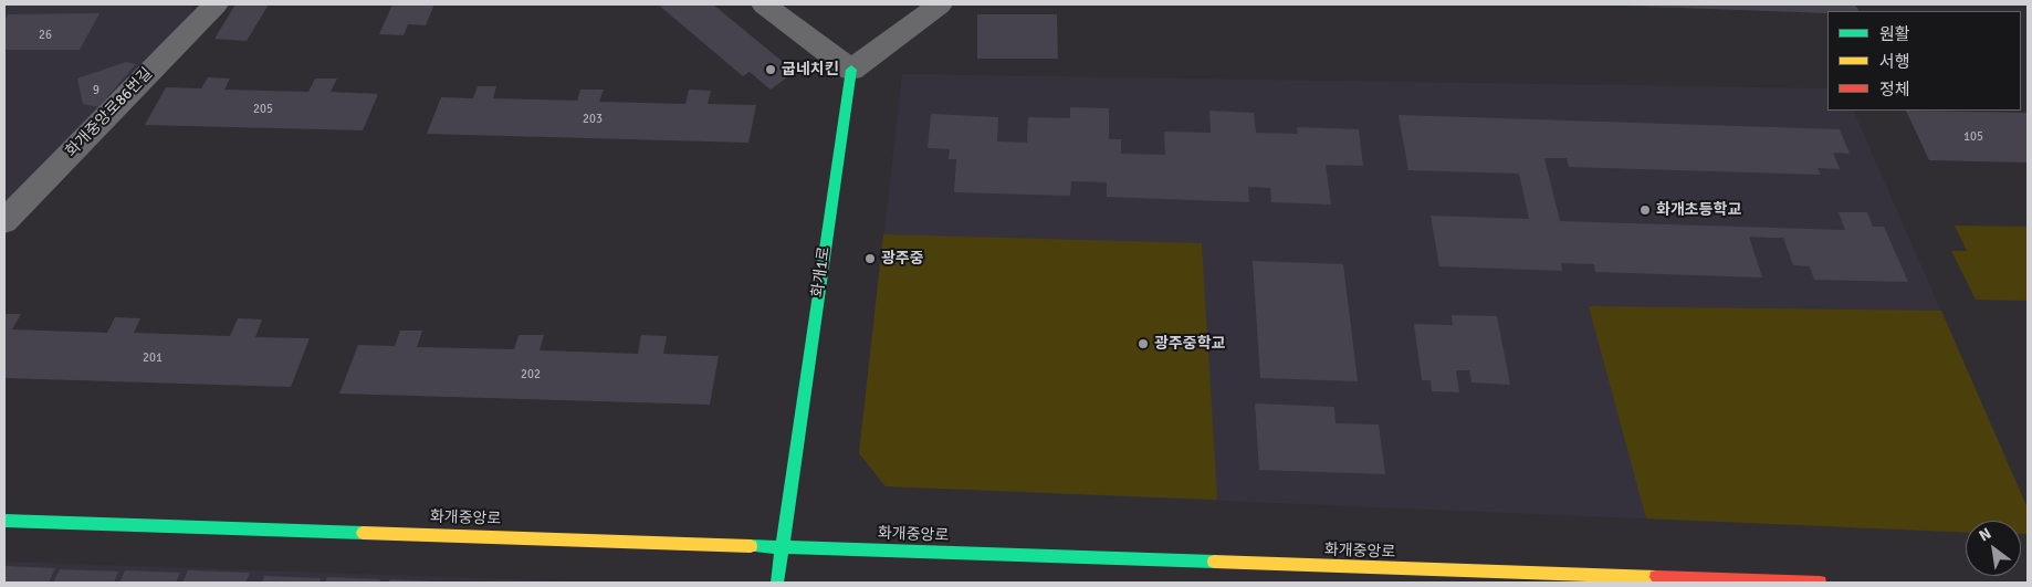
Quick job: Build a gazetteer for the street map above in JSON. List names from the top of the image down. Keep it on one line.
{"streets":{"street":["화개중앙로86번길","화개1로","화개중앙로"]},"crossings":[["화개1로","화개중앙로"]],"places":["굽네치킨","화개초등학교","광주중","광주중학교"],"house_numbers":["26","9","205","203","105","201","202"],"legend":["원활","서행","정체"],"north":"top left"}
